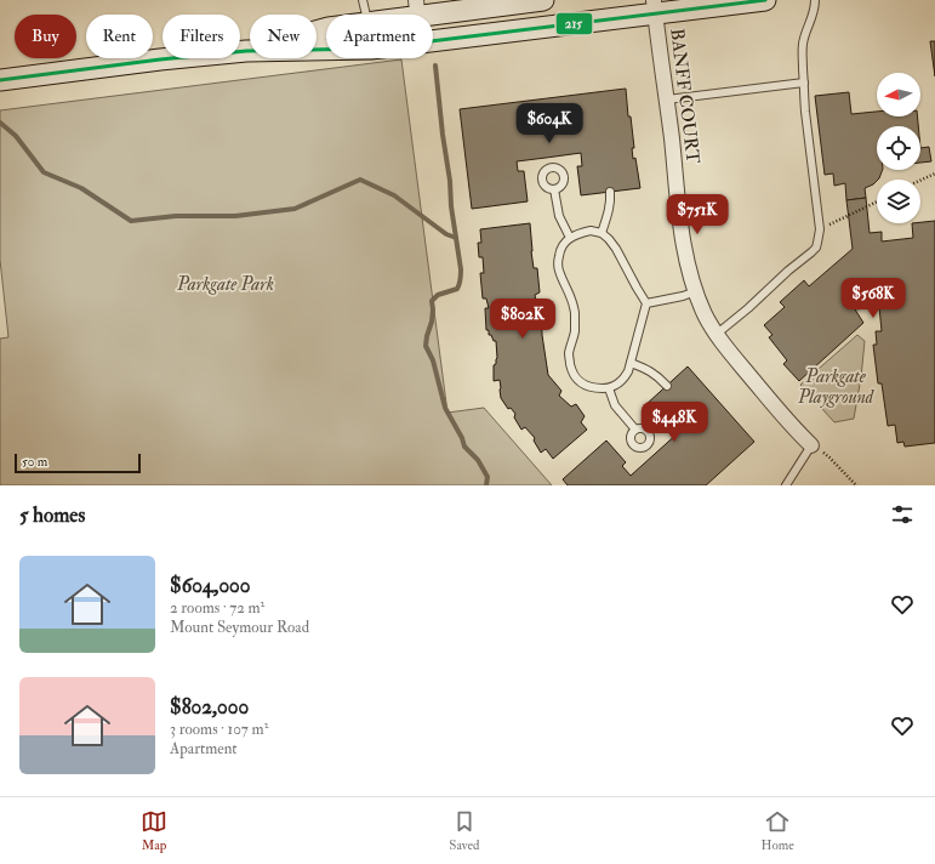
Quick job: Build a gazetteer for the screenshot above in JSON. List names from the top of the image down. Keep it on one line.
{"streets":{"street":["BANFF COURT"]},"parks":["Parkgate Park","Parkgate Playground"],"lines":["transit line 215"],"scale_bar":"50 m","north":"left","page":{"chip":["Buy","Rent","Filters","New","Apartment"],"price":["$604K","$751K","$568K","$802K","$448K"],"scale":"50 m","heading":"5 homes","list":[{"name":"$604,000","note":"2 rooms · 72 m² · Mount Seymour Road"},{"name":"$802,000","note":"3 rooms · 107 m² · Apartment"}],"tabs":["Map","Saved","Home"]}}
